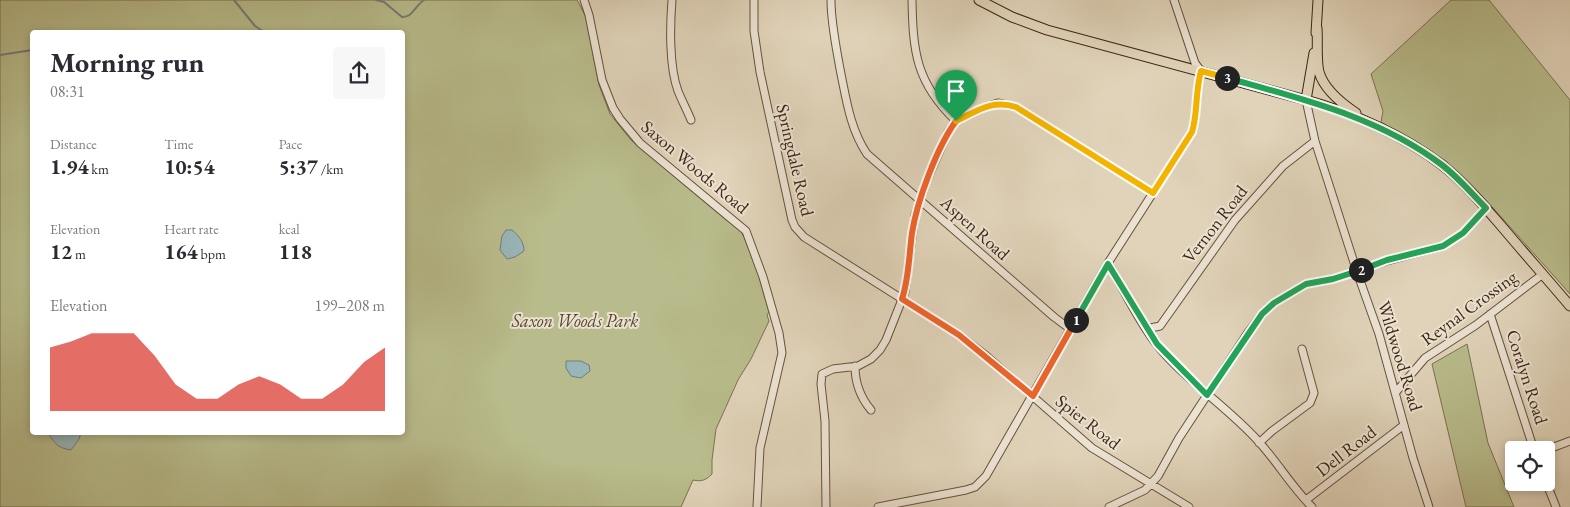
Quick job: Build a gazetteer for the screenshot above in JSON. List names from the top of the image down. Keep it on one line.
{"streets":{"street":["Springdale Road","Saxon Woods Road","Vernon Road","Aspen Road","Reynal Crossing","Wildwood Road","Coralyn Road","Spier Road","Dell Road"]},"crossings":[["Springdale Road","Spier Road"],["Vernon Road","Wildwood Road"],["Reynal Crossing","Wildwood Road"],["Reynal Crossing","Coralyn Road"],["Wildwood Road","Dell Road"]],"parks":["Saxon Woods Park"],"page":{"heading":["Morning run","08:31"],"pins":["3","2","1"],"stats":[["Distance","1.94 km"],["Time","10:54"],["Pace","5:37 /km"],["Elevation","12 m"],["Heart rate","164 bpm"],["kcal","118"]],"chart":["Elevation","199–208 m"]}}
